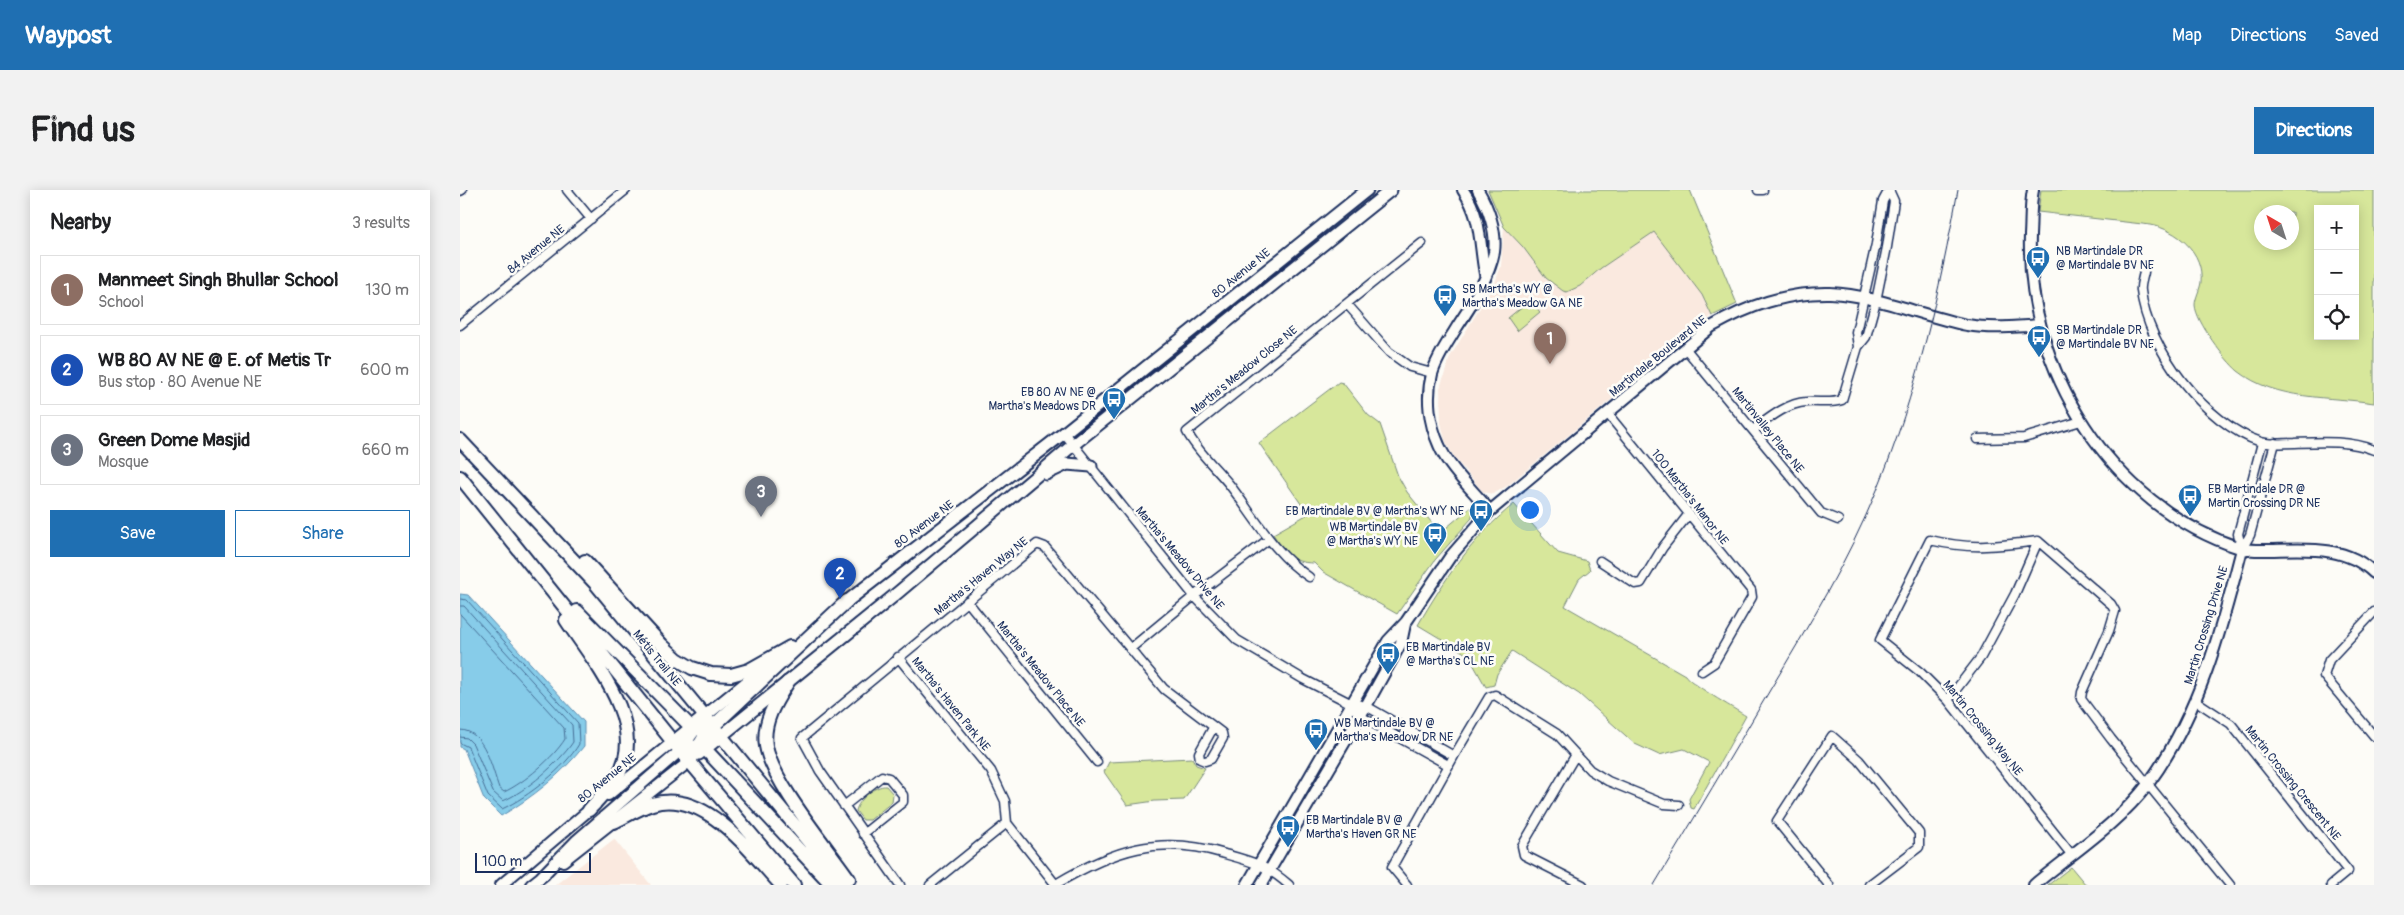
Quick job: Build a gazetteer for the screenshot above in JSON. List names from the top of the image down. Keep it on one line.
{"streets":{"main road":["80 Avenue NE","Métis Trail NE"],"street":["84 Avenue NE","Martindale Boulevard NE","Martha's Meadow Close NE","Martinvalley Place NE","100 Martha's Manor NE","Martha's Meadow Drive NE","Martha's Haven Way NE","Martin Crossing Drive NE","Martha's Meadow Place NE","Martha's Haven Park NE","Martin Crossing Way NE","Martin Crossing Crescent NE"]},"crossings":[["80 Avenue NE","Martha's Meadow Drive NE"],["80 Avenue NE","Métis Trail NE"],["Martindale Boulevard NE","Martinvalley Place NE"],["Martindale Boulevard NE","100 Martha's Manor NE"],["Martindale Boulevard NE","Martha's Meadow Drive NE"],["Martha's Haven Way NE","Martha's Meadow Place NE"],["Martha's Haven Way NE","Martha's Haven Park NE"],["Martin Crossing Drive NE","Martin Crossing Way NE"],["Martin Crossing Drive NE","Martin Crossing Crescent NE"]],"places":{"bus stop":["NB Martindale DR @ Martindale BV NE","SB Martha's WY @ Martha's Meadow GA NE","SB Martindale DR @ Martindale BV NE","EB 80 AV NE @ Martha's Meadows DR","EB Martindale DR @ Martin Crossing DR NE","EB Martindale BV @ Martha's WY NE","WB Martindale BV @ Martha's WY NE","EB Martindale BV @ Martha's CL NE","WB Martindale BV @ Martha's Meadow DR NE","EB Martindale BV @ Martha's Haven GR NE"]},"scale_bar":"100 m","north":"top left","page":{"header":"Waypost","nav":["Map","Directions","Saved"],"buttons":["Directions",["Save","Share"]],"title":"Find us","heading":["Nearby","3 results"],"map_buttons":["+","−"],"list":[{"mark":"1","name":"Manmeet Singh Bhullar School","note":"School","value":"130 m"},{"mark":"2","name":"WB 80 AV NE @ E. of Metis Tr","note":"Bus stop · 80 Avenue NE","value":"600 m"},{"mark":"3","name":"Green Dome Masjid","note":"Mosque","value":"660 m"}],"pins":["1","3","2"],"scale":"100 m"}}
